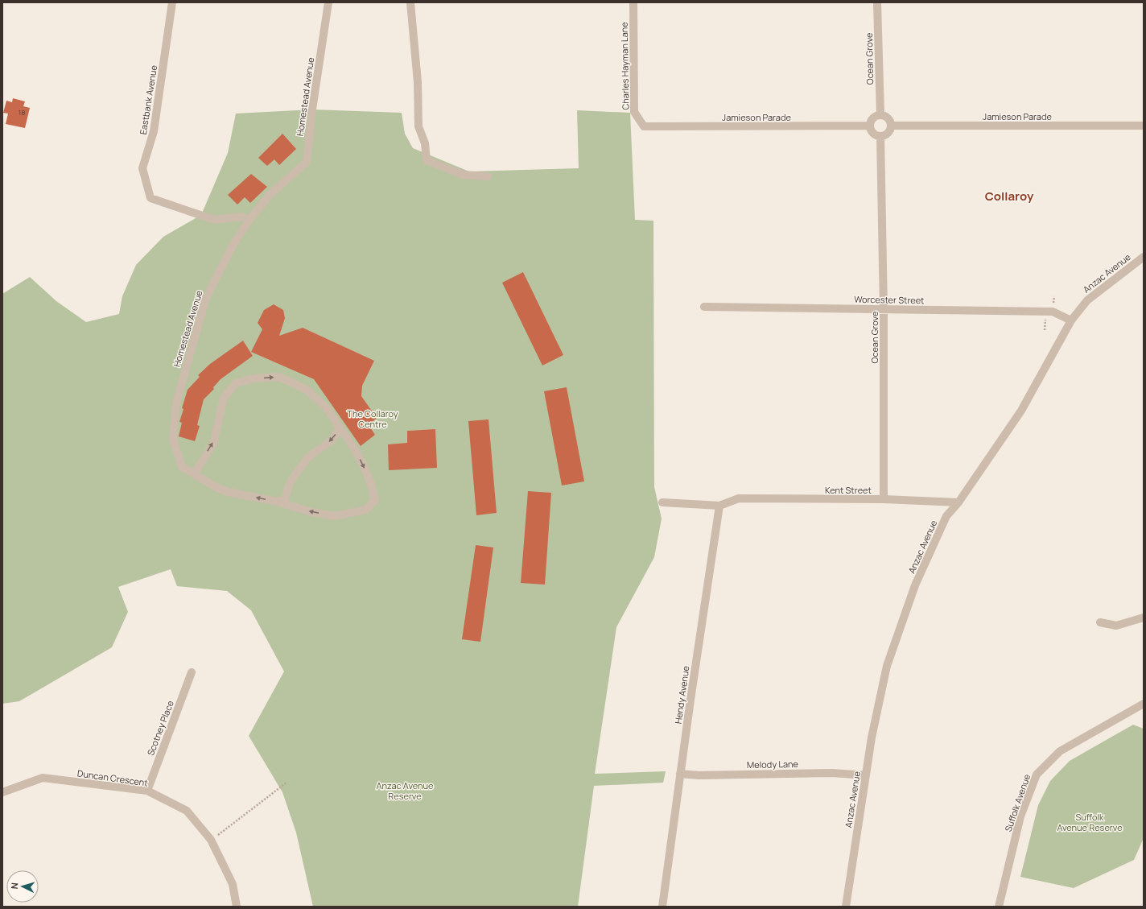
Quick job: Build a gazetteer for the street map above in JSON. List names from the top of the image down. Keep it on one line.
{"streets":{"street":["Ocean Grove","Charles Hayman Lane","Homestead Avenue","Eastbank Avenue","Jamieson Parade","Anzac Avenue","Worcester Street","Kent Street","Hendy Avenue","Scotney Place","Melody Lane","Duncan Crescent","Suffolk Avenue"]},"crossings":[["Ocean Grove","Jamieson Parade"],["Ocean Grove","Worcester Street"],["Ocean Grove","Kent Street"],["Charles Hayman Lane","Jamieson Parade"],["Homestead Avenue","Eastbank Avenue"],["Anzac Avenue","Worcester Street"],["Anzac Avenue","Kent Street"],["Anzac Avenue","Melody Lane"],["Kent Street","Hendy Avenue"],["Hendy Avenue","Melody Lane"],["Scotney Place","Duncan Crescent"]],"districts":["Collaroy"],"parks":["The Collaroy Centre","Anzac Avenue Reserve","Suffolk Avenue Reserve"],"house_numbers":["18"],"north":"left"}
